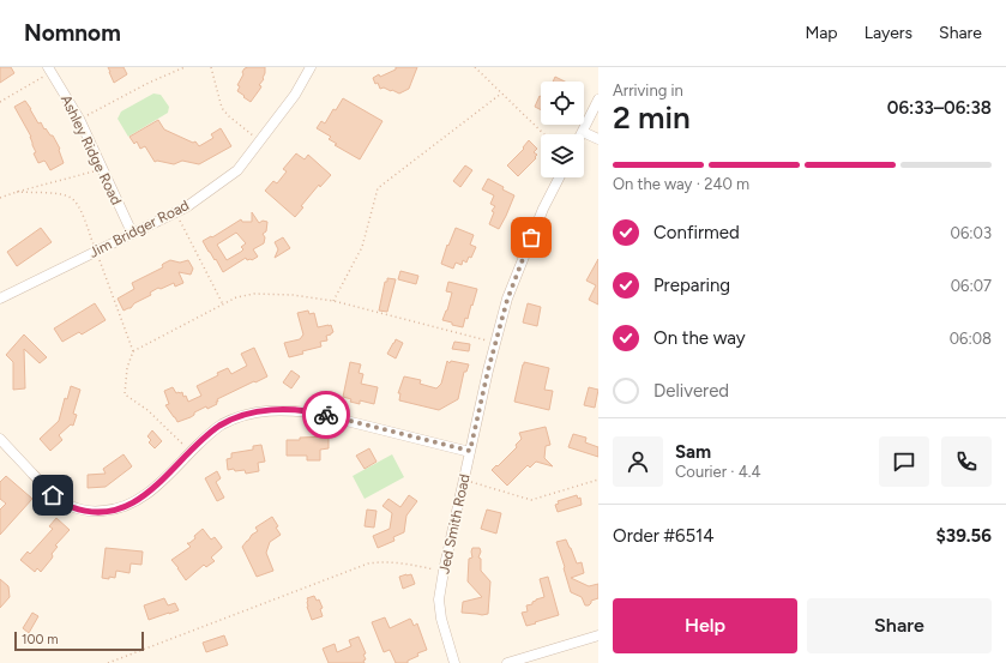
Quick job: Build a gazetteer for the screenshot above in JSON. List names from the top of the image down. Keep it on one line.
{"streets":{"street":["Ashley Ridge Road","Jim Bridger Road","Jed Smith Road"]},"crossings":[["Ashley Ridge Road","Jim Bridger Road"]],"scale_bar":"100 m","page":{"header":"Nomnom","nav":["Map","Layers","Share"],"heading":["2 min","Arriving in","06:33–06:38"],"panel":["Sam","Courier · 4.4","Order #6514","$39.56"],"bar":"On the way · 240 m","list":[["Confirmed","06:03"],["Preparing","06:07"],["On the way","06:08"],"Delivered"],"buttons":["Help","Share"],"scale":"100 m"}}
